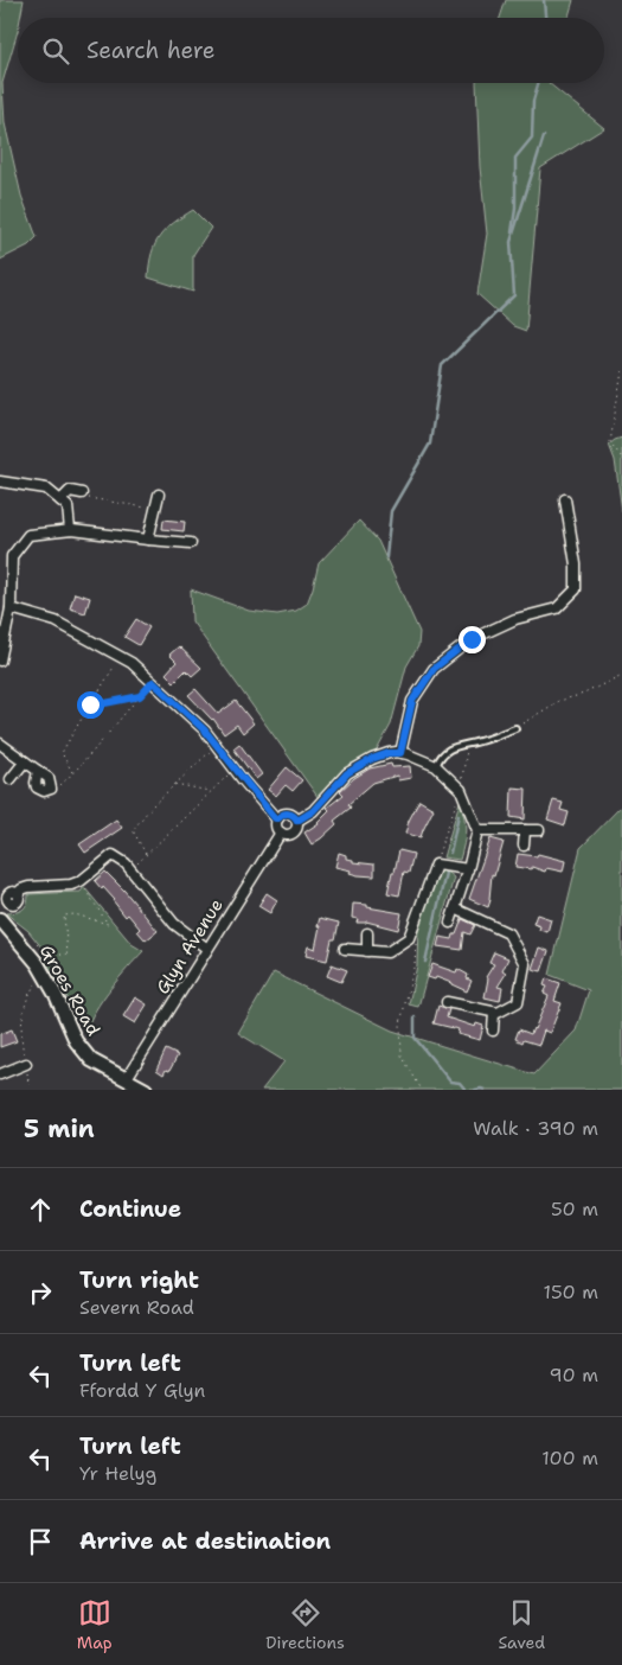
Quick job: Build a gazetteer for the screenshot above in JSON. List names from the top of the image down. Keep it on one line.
{"streets":{"street":["Glyn Avenue","Groes Road"]},"crossings":[["Glyn Avenue","Groes Road"]],"page":{"search":"Search here","heading":["5 min","Walk · 390 m"],"list":[["Continue","50 m"],["Turn right","Severn Road","150 m"],["Turn left","Ffordd Y Glyn","90 m"],["Turn left","Yr Helyg","100 m"],"Arrive at destination"],"nav":["Map","Directions","Saved"]}}
